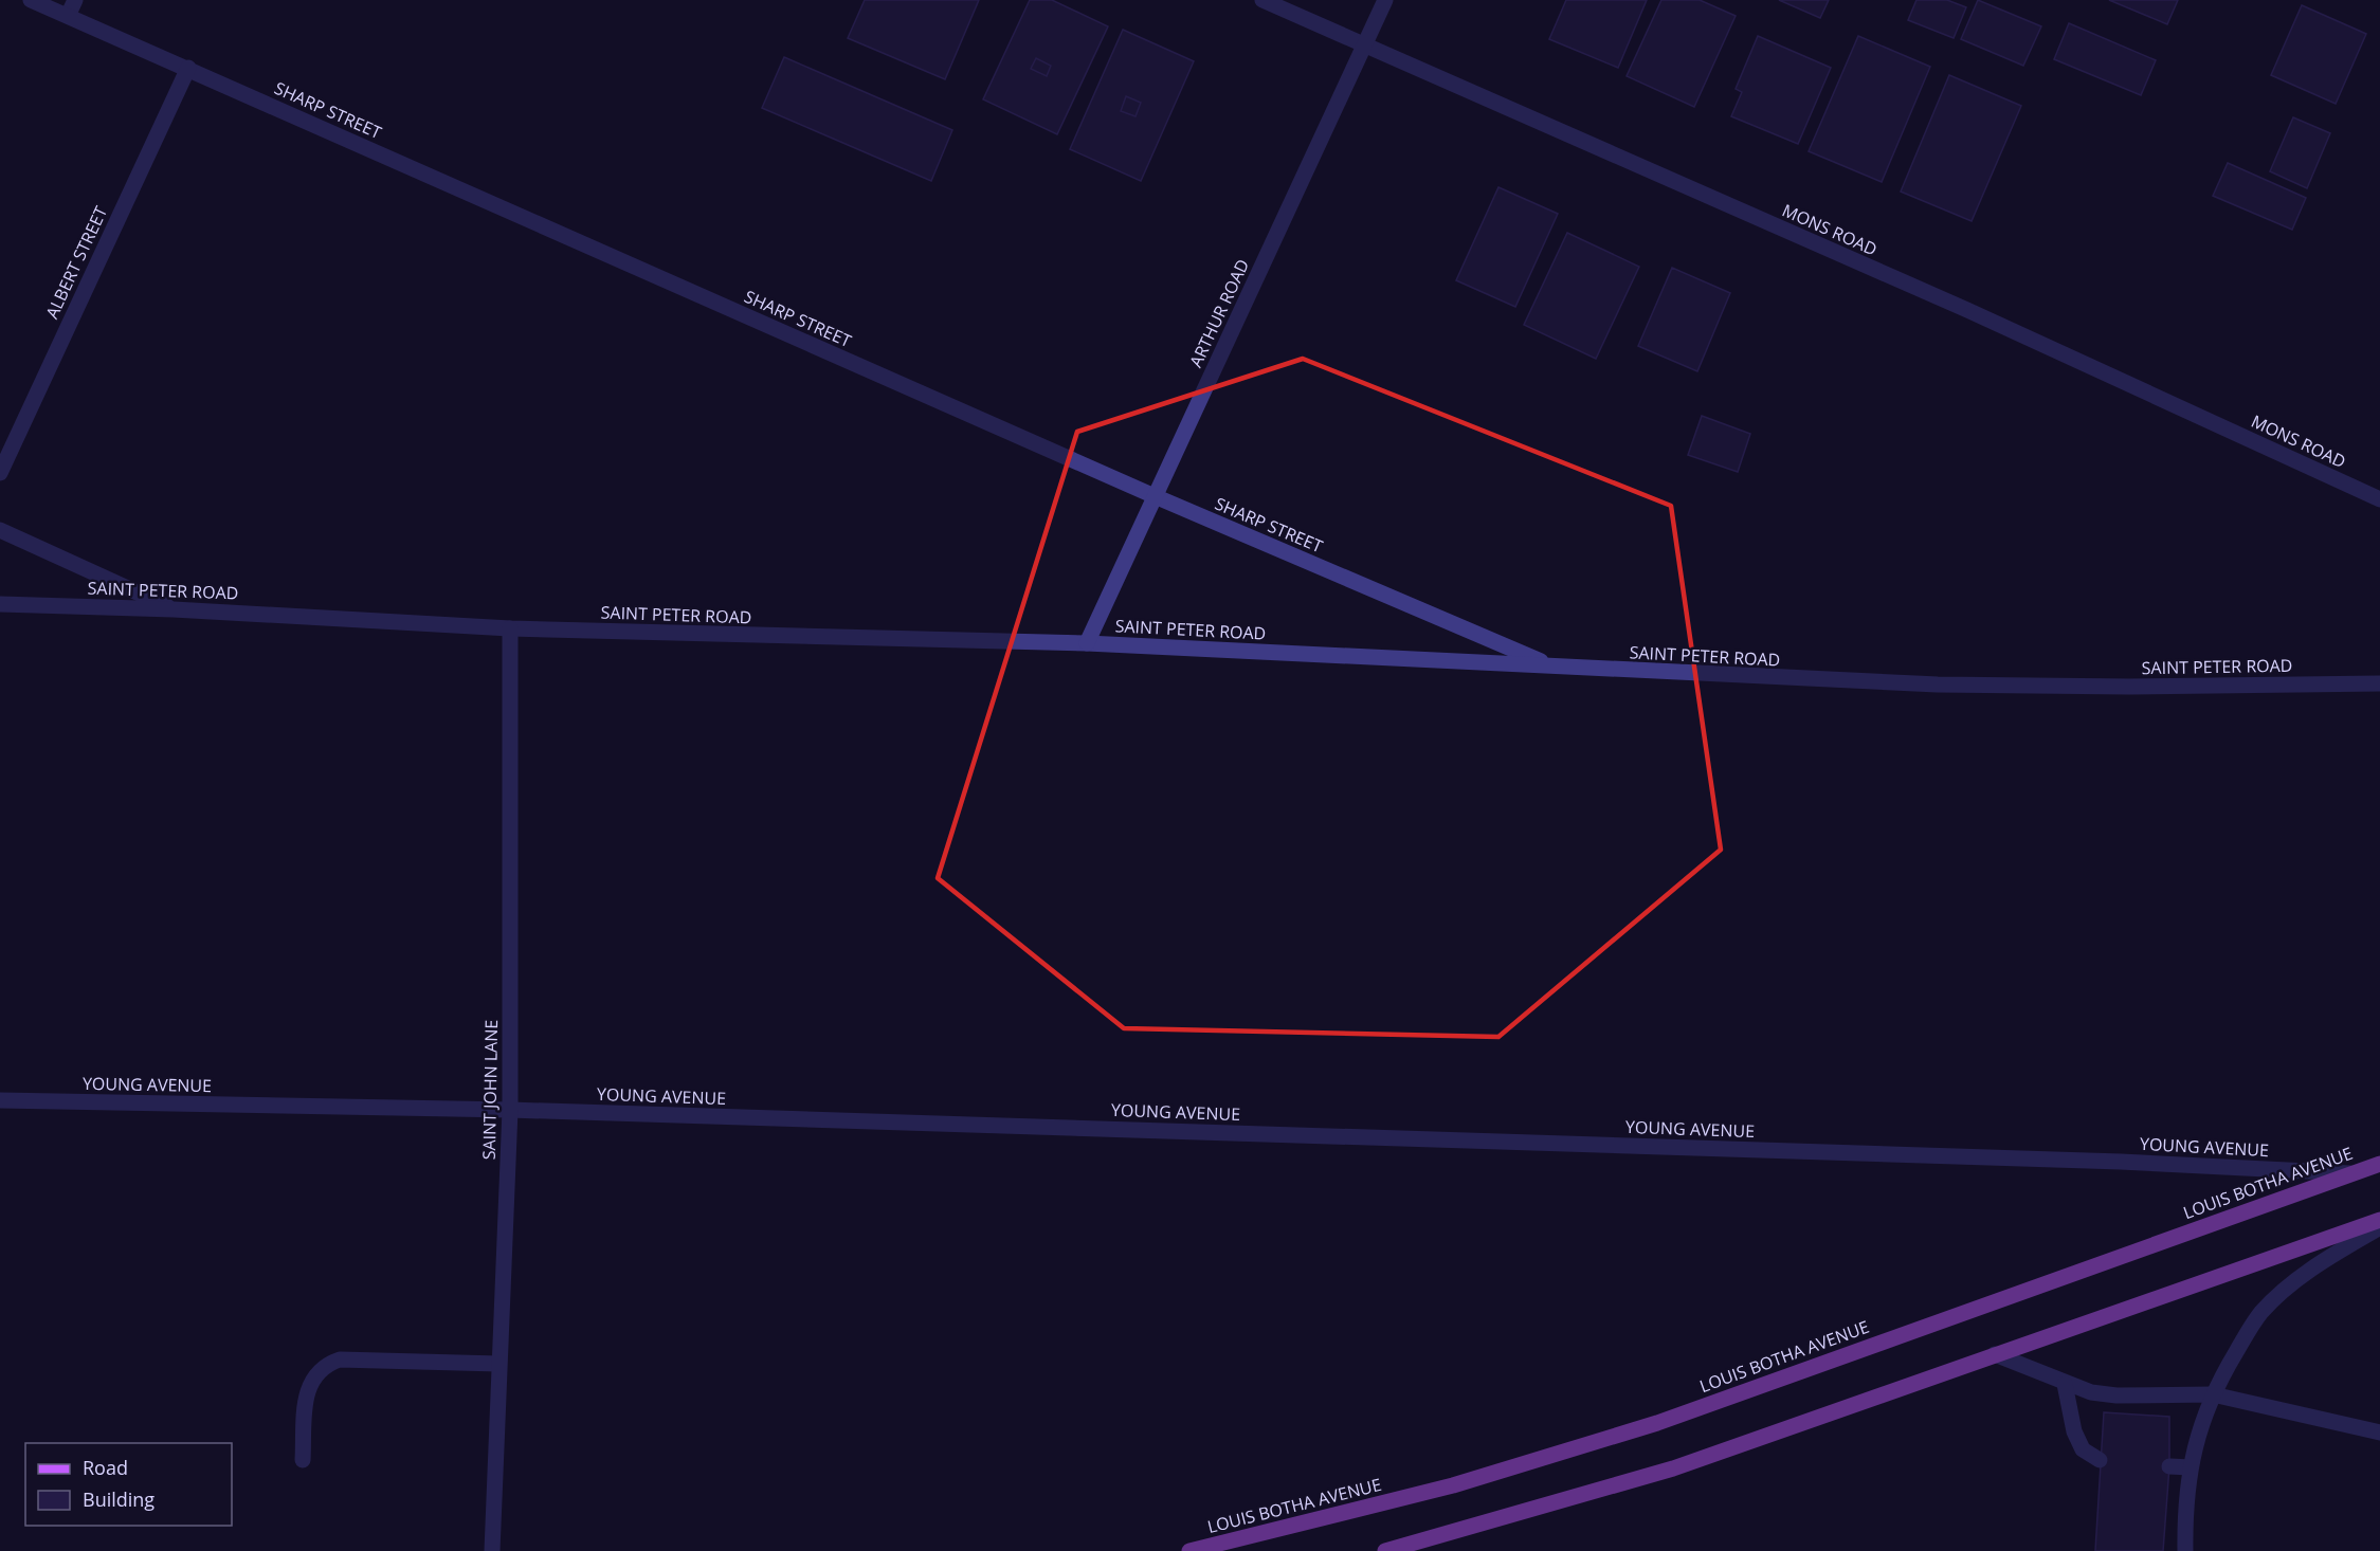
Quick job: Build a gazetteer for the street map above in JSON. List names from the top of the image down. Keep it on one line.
{"streets":{"main road":["LOUIS BOTHA AVENUE"],"street":["SHARP STREET","MONS ROAD","ALBERT STREET","ARTHUR ROAD","SAINT PETER ROAD","YOUNG AVENUE","SAINT JOHN LANE"]},"crossings":[["SHARP STREET","ALBERT STREET"],["SHARP STREET","ARTHUR ROAD"],["SHARP STREET","SAINT PETER ROAD"],["MONS ROAD","ARTHUR ROAD"],["ARTHUR ROAD","SAINT PETER ROAD"],["SAINT PETER ROAD","SAINT JOHN LANE"],["YOUNG AVENUE","SAINT JOHN LANE"],["YOUNG AVENUE","LOUIS BOTHA AVENUE"]],"legend":["Road","Building"]}
